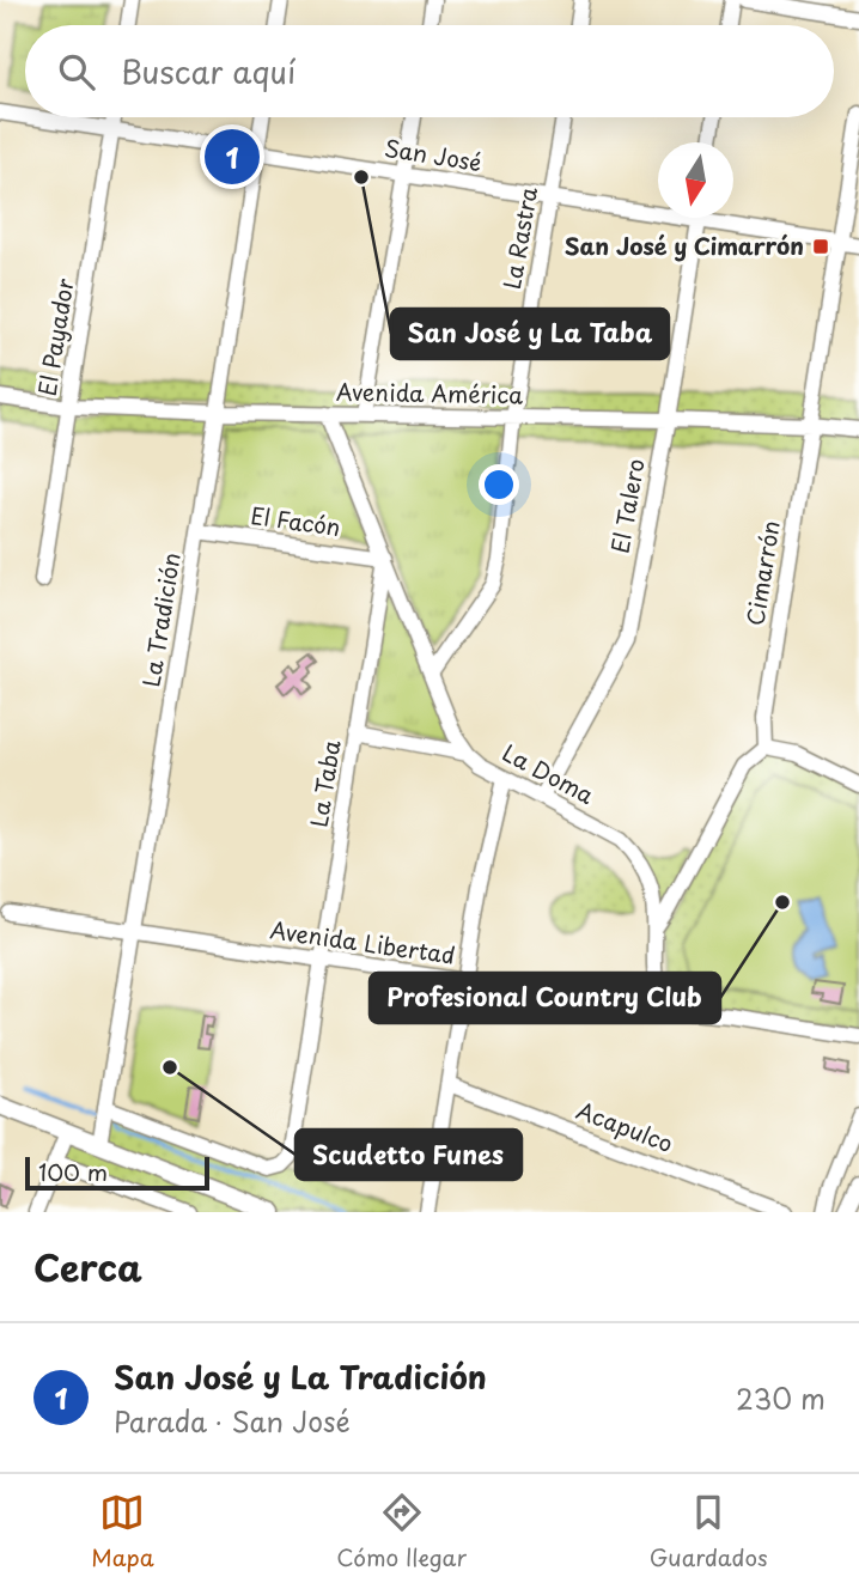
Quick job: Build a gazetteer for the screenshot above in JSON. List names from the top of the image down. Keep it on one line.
{"streets":{"street":["San José","La Rastra","El Payador","Avenida América","El Talero","El Facón","Cimarrón","La Tradición","La Doma","La Taba","Avenida Libertad","Acapulco"]},"crossings":[["San José","La Rastra"],["San José","El Payador"],["San José","Cimarrón"],["San José","La Tradición"],["La Rastra","Avenida América"],["El Payador","Avenida América"],["Avenida América","El Talero"],["Avenida América","Cimarrón"],["Avenida América","La Tradición"],["El Talero","La Doma"],["El Facón","La Tradición"],["El Facón","La Taba"],["La Tradición","La Taba"],["La Tradición","Avenida Libertad"],["La Doma","La Taba"],["La Taba","Avenida Libertad"]],"places":{"other":["San José y La Taba","Profesional Country Club","Scudetto Funes"],"transit":["San José y Cimarrón"]},"scale_bar":"100 m","north":"bottom","page":{"search":"Buscar aquí","pins":"1","scale":"100 m","heading":"Cerca","list":[{"mark":"1","name":"San José y La Tradición","note":"Parada · San José","value":"230 m"}],"nav":["Mapa","Cómo llegar","Guardados"]}}
